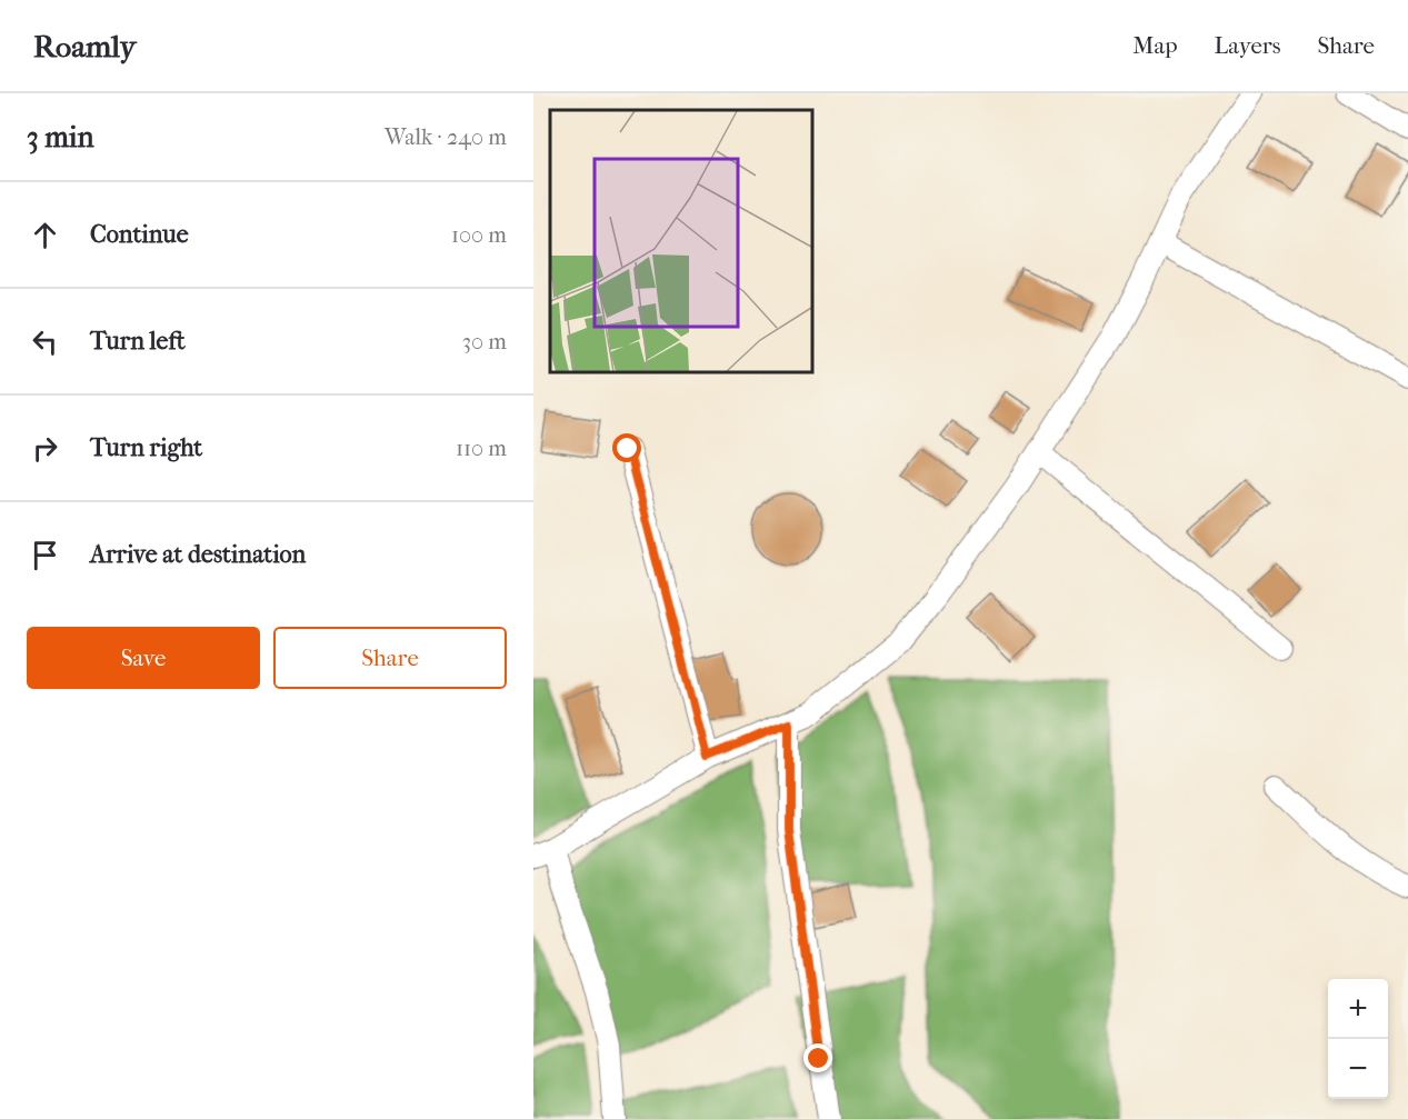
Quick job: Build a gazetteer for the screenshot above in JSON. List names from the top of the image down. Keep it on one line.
{"page":{"header":"Roamly","nav":["Map","Layers","Share"],"heading":["3 min","Walk · 240 m"],"list":[["Continue","100 m"],["Turn left","30 m"],["Turn right","110 m"],"Arrive at destination"],"buttons":["Save","Share"],"map_buttons":["+","−"]}}
